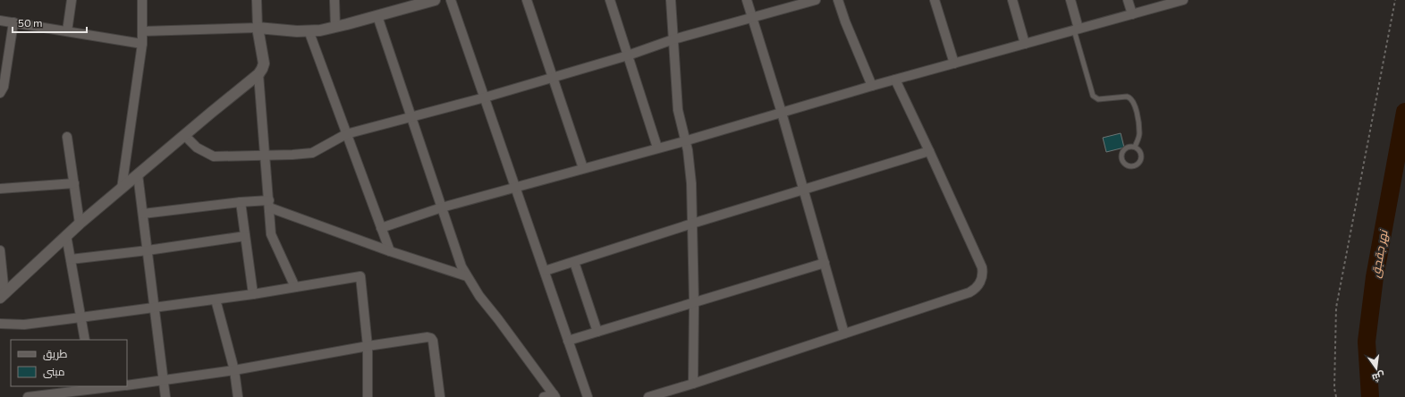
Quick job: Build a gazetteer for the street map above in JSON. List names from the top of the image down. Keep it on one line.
{"water":["نهر جقجق"],"legend":["طريق","مبنى"],"scale_bar":"50 m","north":"bottom"}
